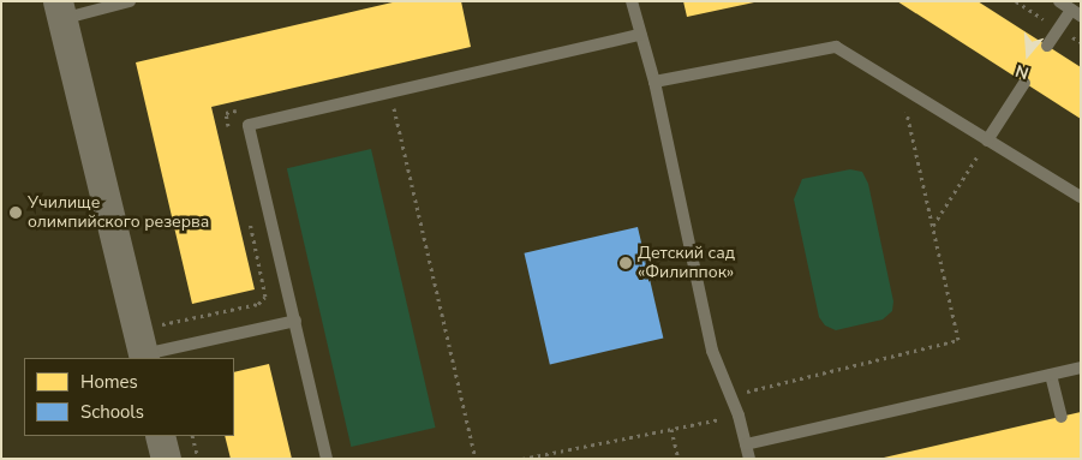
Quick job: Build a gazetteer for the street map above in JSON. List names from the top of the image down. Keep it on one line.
{"places":["Училище олимпийского резерва","Детский сад «Филиппок»"],"legend":["Homes","Schools"],"north":"bottom"}
